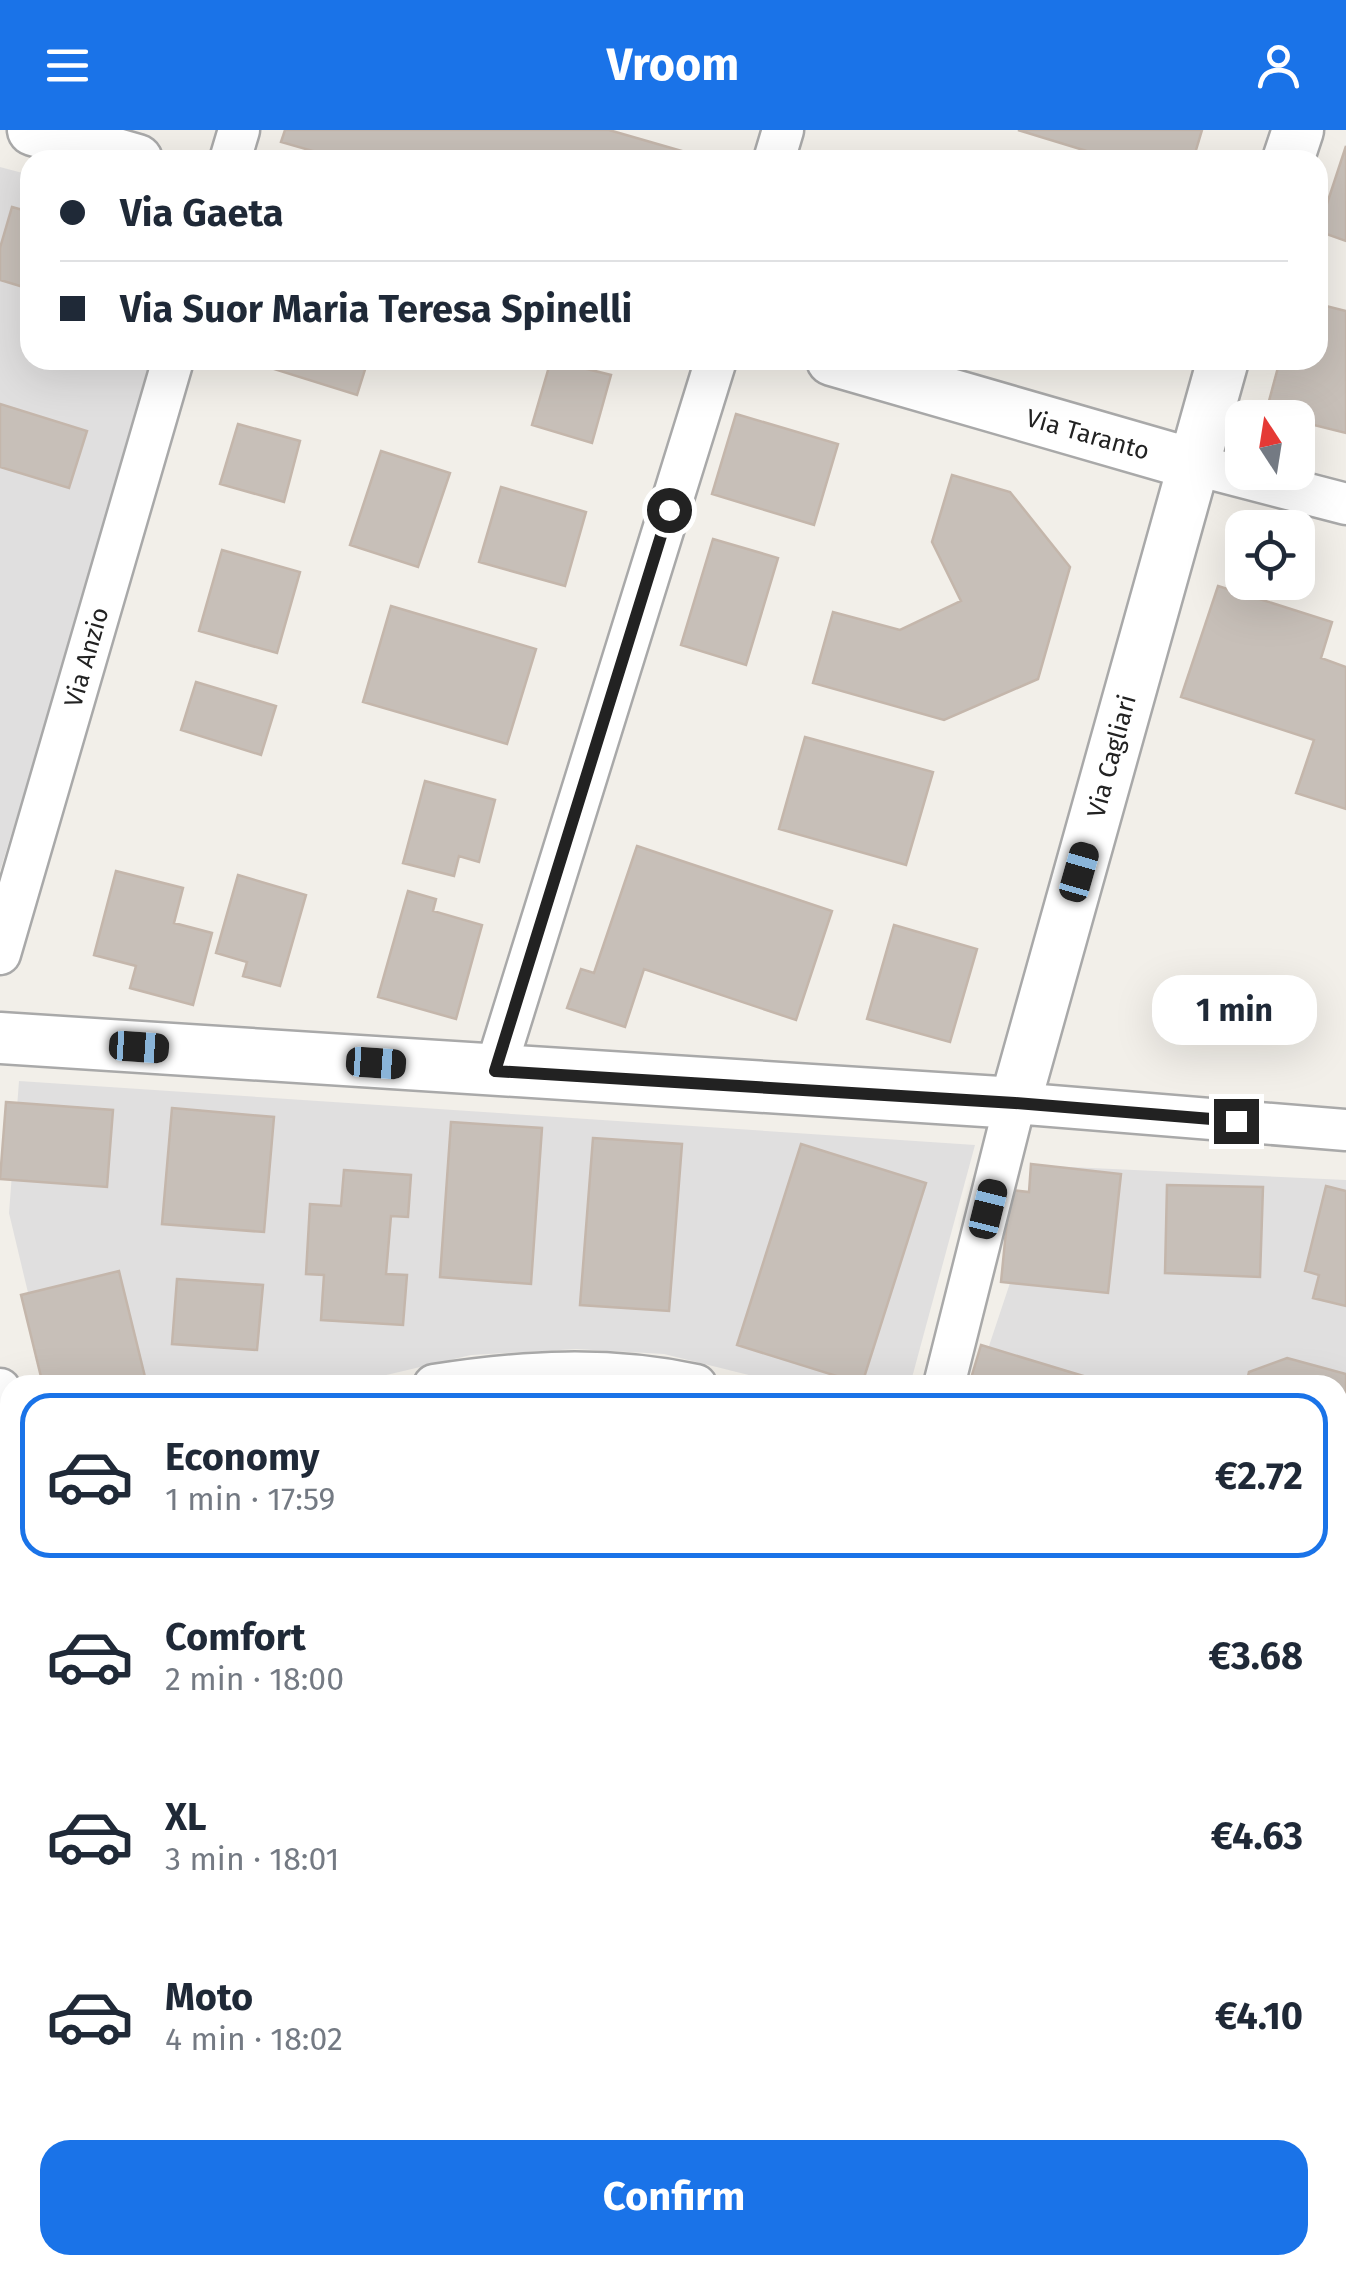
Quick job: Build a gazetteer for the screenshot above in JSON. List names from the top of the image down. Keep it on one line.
{"streets":{"street":["Via Taranto","Via Anzio","Via Cagliari"]},"crossings":[["Via Taranto","Via Cagliari"]],"north":"top","page":{"header":"Vroom","banner":["Via Gaeta","Via Suor Maria Teresa Spinelli"],"bubble":"1 min","list":[{"name":"Economy","note":"1 min · 17:59","value":"€2.72"},{"name":"Comfort","note":"2 min · 18:00","value":"€3.68"},{"name":"XL","note":"3 min · 18:01","value":"€4.63"},{"name":"Moto","note":"4 min · 18:02","value":"€4.10"}],"buttons":"Confirm"}}
